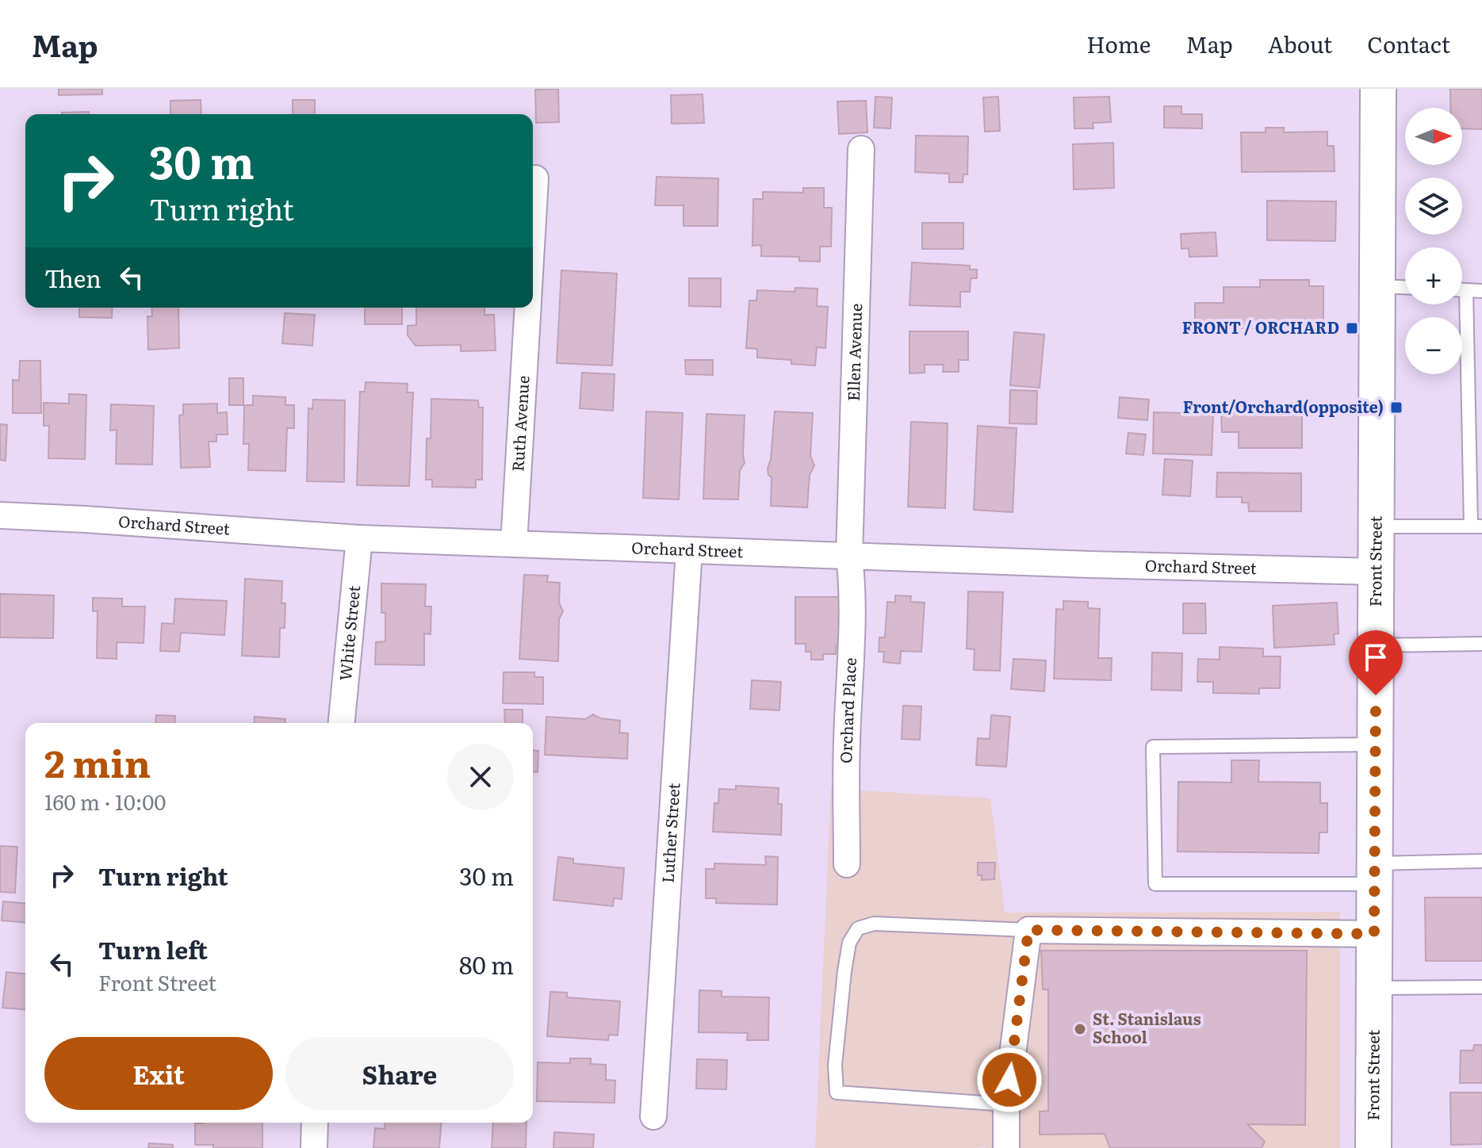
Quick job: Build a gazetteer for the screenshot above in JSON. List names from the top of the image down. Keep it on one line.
{"streets":{"main road":["Front Street"],"street":["Ellen Avenue","Ruth Avenue","Orchard Street","White Street","Orchard Place","Luther Street"]},"crossings":[["Ellen Avenue","Orchard Street"],["Ellen Avenue","Orchard Place"],["Ruth Avenue","Orchard Street"],["Orchard Street","Front Street"],["Orchard Street","White Street"],["Orchard Street","Orchard Place"],["Orchard Street","Luther Street"]],"places":{"transit":["FRONT / ORCHARD","Front/Orchard(opposite)"],"other":["St. Stanislaus School"]},"north":"right","page":{"header":"Map","nav":["Home","Map","About","Contact"],"map_buttons":["+","−"],"turn":["30 m","Turn right"],"then":"Then","heading":["2 min","160 m · 10:00"],"list":[{"name":"Turn right","value":"30 m"},{"name":"Turn left","note":"Front Street","value":"80 m"}],"buttons":["Exit","Share"]}}
